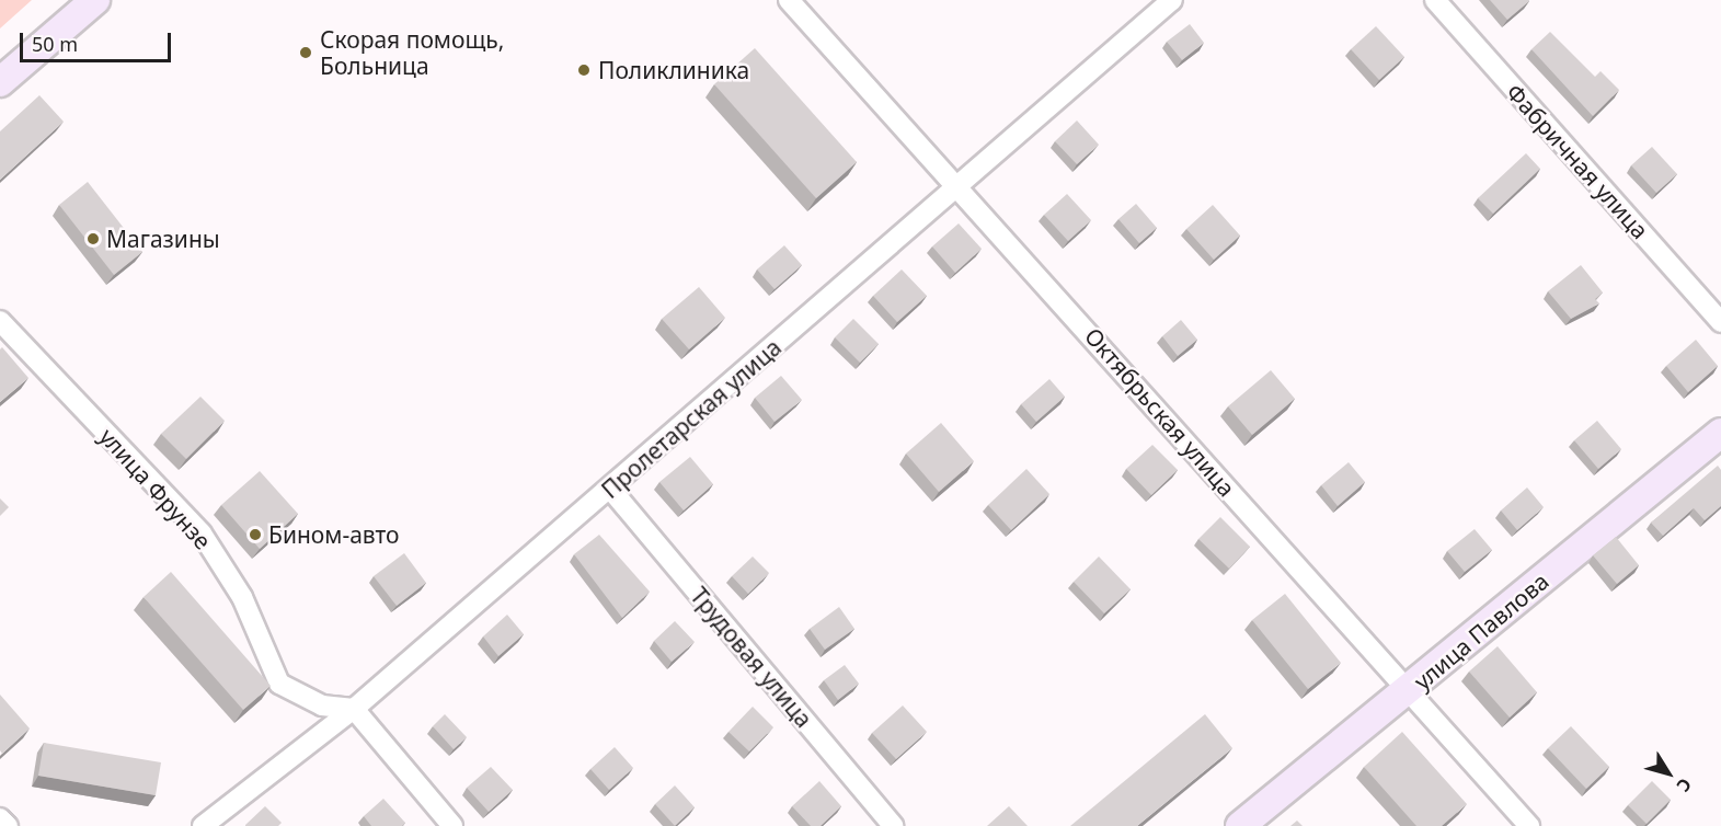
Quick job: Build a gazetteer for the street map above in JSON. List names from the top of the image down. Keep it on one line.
{"streets":{"street":["Фабричная улица","Октябрьская улица","Пролетарская улица","улица Фрунзе","улица Павлова","Трудовая улица"]},"crossings":[["Октябрьская улица","Пролетарская улица"],["Октябрьская улица","улица Павлова"],["Пролетарская улица","улица Фрунзе"],["Пролетарская улица","Трудовая улица"]],"places":["Скорая помощь, Больница","Поликлиника","Магазины","Бином-авто"],"scale_bar":"50 m","north":"bottom right"}
